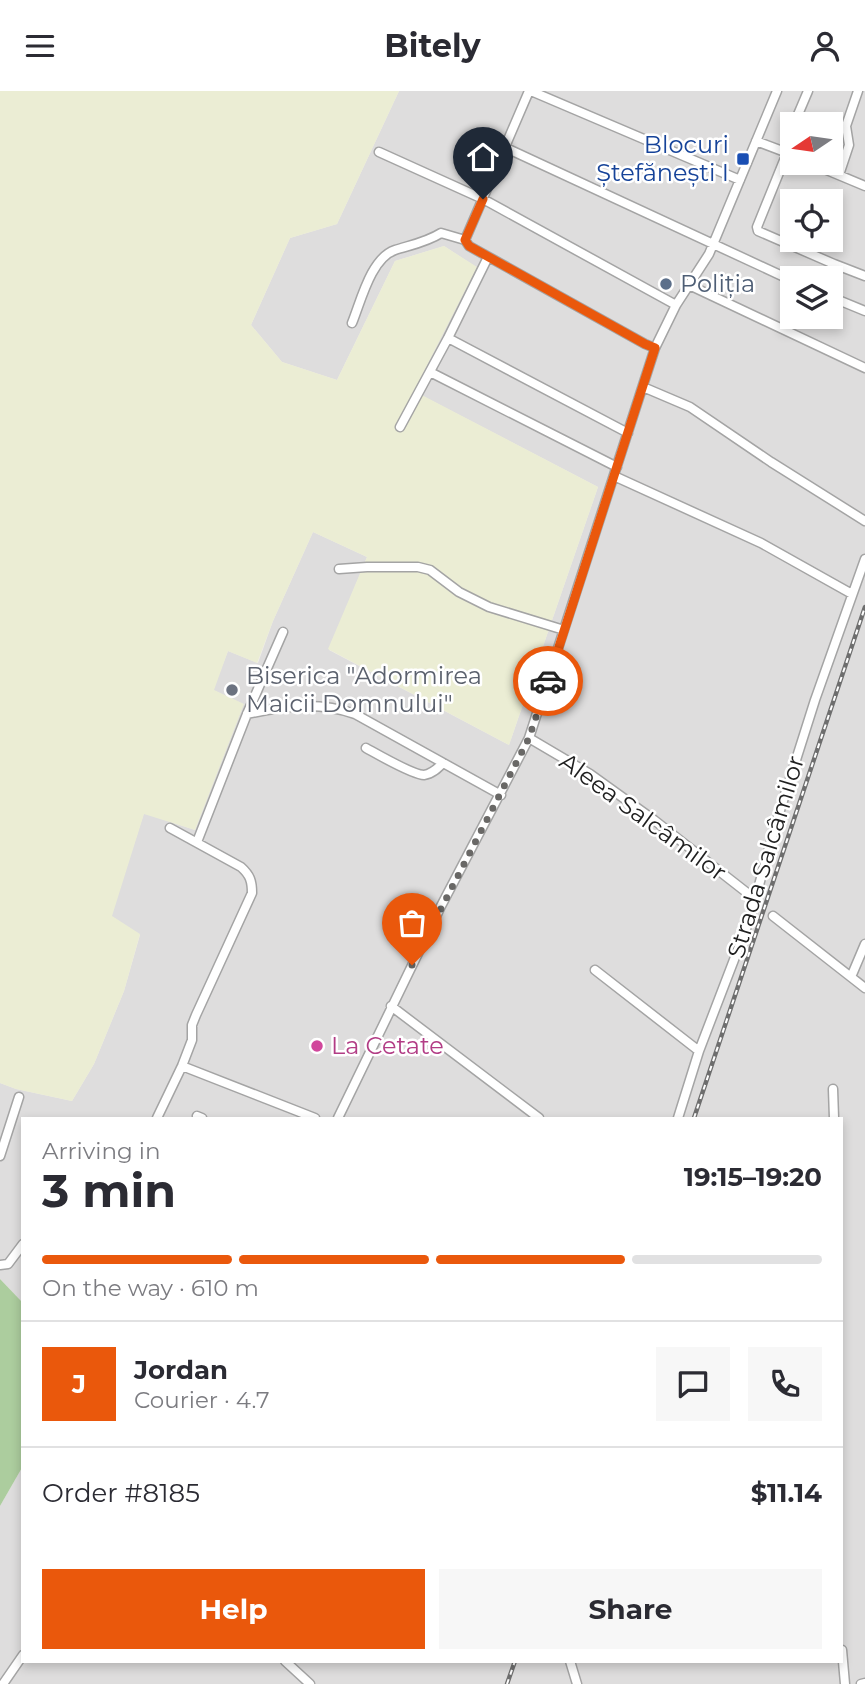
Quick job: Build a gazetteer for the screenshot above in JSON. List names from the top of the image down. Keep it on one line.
{"streets":{"street":["Aleea Salcâmilor","Strada Salcâmilor"]},"crossings":[["Aleea Salcâmilor","Strada Salcâmilor"]],"places":{"transit":["Blocuri Ștefănești I"],"other":["Poliția","Biserica \"Adormirea Maicii Domnului\"","La Cetate"]},"north":"left","page":{"header":"Bitely","heading":["3 min","Arriving in","19:15–19:20"],"panel":["Jordan","Courier · 4.7","Order #8185","$11.14"],"bar":"On the way · 610 m","round":"J","buttons":["Help","Share"]}}
